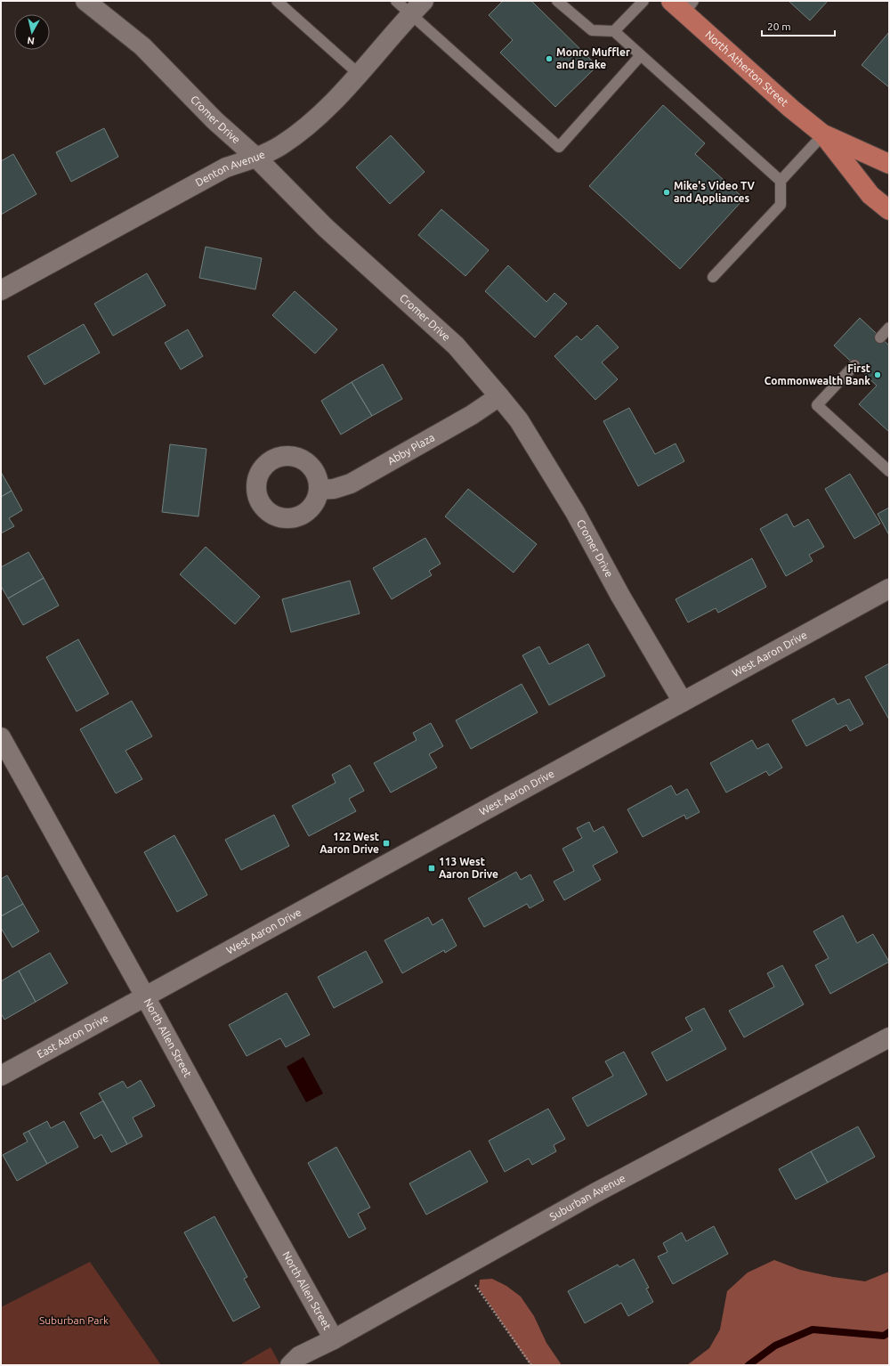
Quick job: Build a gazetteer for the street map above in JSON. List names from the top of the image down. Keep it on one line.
{"streets":{"main road":["North Atherton Street"],"street":["Cromer Drive","Denton Avenue","Abby Plaza","West Aaron Drive","East Aaron Drive","North Allen Street","Suburban Avenue"]},"crossings":[["Cromer Drive","Denton Avenue"],["Cromer Drive","Abby Plaza"],["Cromer Drive","West Aaron Drive"],["West Aaron Drive","East Aaron Drive"],["West Aaron Drive","North Allen Street"],["East Aaron Drive","North Allen Street"],["North Allen Street","Suburban Avenue"]],"parks":["Suburban Park"],"places":{"other":["Monro Muffler and Brake","Mike's Video TV and Appliances","First Commonwealth Bank"],"transit":["122 West Aaron Drive","113 West Aaron Drive"]},"scale_bar":"20 m","north":"bottom"}
